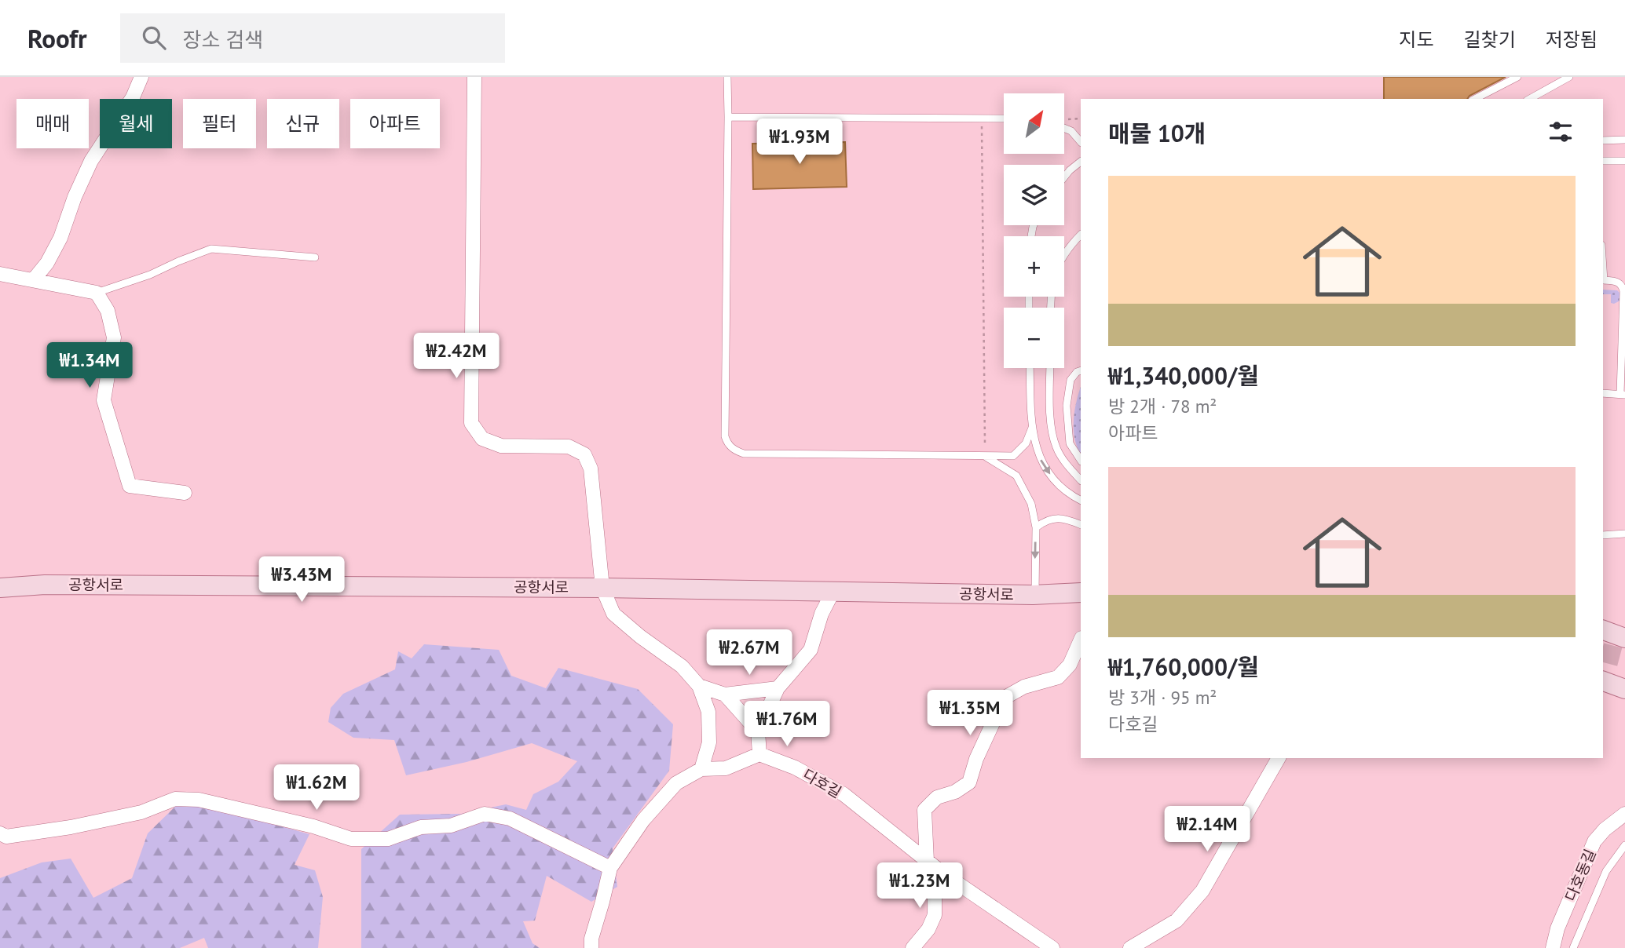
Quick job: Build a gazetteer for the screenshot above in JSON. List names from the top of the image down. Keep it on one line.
{"streets":{"street":["공항서로","다호길","다호동길"]},"north":"top right","page":{"header":"Roofr","search":"장소 검색","nav":["지도","길찾기","저장됨"],"map_buttons":["+","−"],"chip":["매매","월세","필터","신규","아파트"],"heading":"매물 10개","price":["₩1.93M","₩2.42M","₩1.34M","₩3.43M","₩2.67M","₩1.35M","₩1.76M","₩1.62M","₩2.14M","₩1.23M"],"list":[{"name":"₩1,340,000/월","note":"방 2개 · 78 m² · 아파트"},{"name":"₩1,760,000/월","note":"방 3개 · 95 m² · 다호길"}]}}
